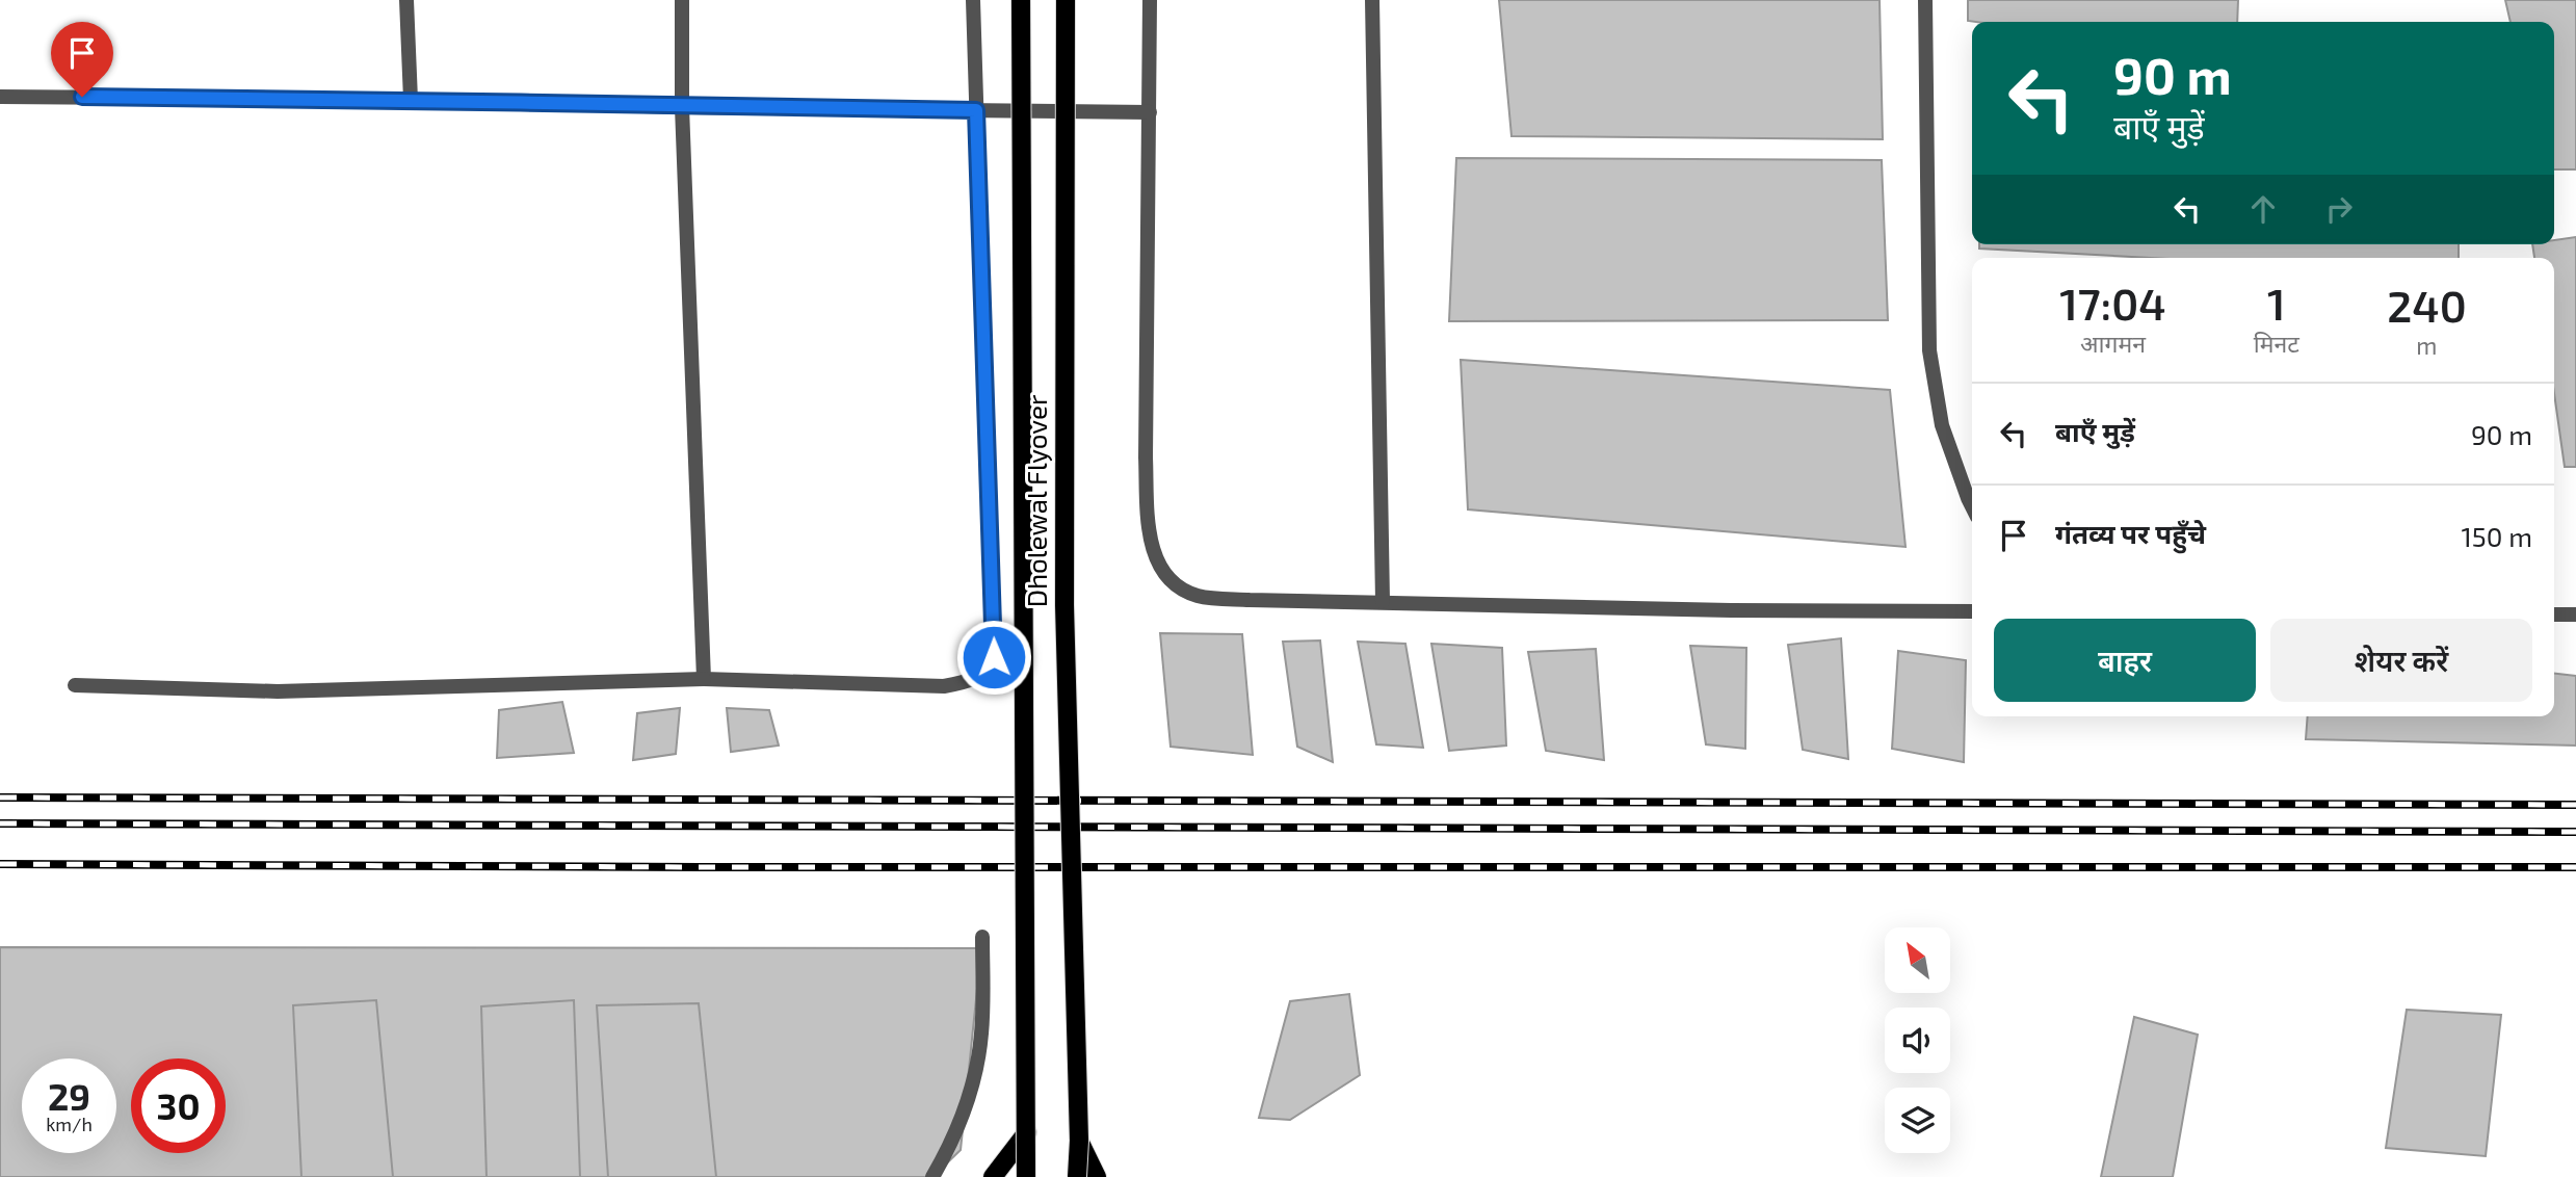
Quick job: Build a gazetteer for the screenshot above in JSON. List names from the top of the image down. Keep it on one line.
{"streets":{"main road":["Dholewal Flyover"]},"north":"top left","page":{"turn":["90 m","बाएँ मुड़ें"],"eta":["17:04","आगमन","1","मिनट","240","m"],"list":[{"name":"बाएँ मुड़ें","value":"90 m"},{"name":"गंतव्य पर पहुँचे","value":"150 m"}],"buttons":["बाहर","शेयर करें"],"speed":"29 km/h","limit":"30"}}
